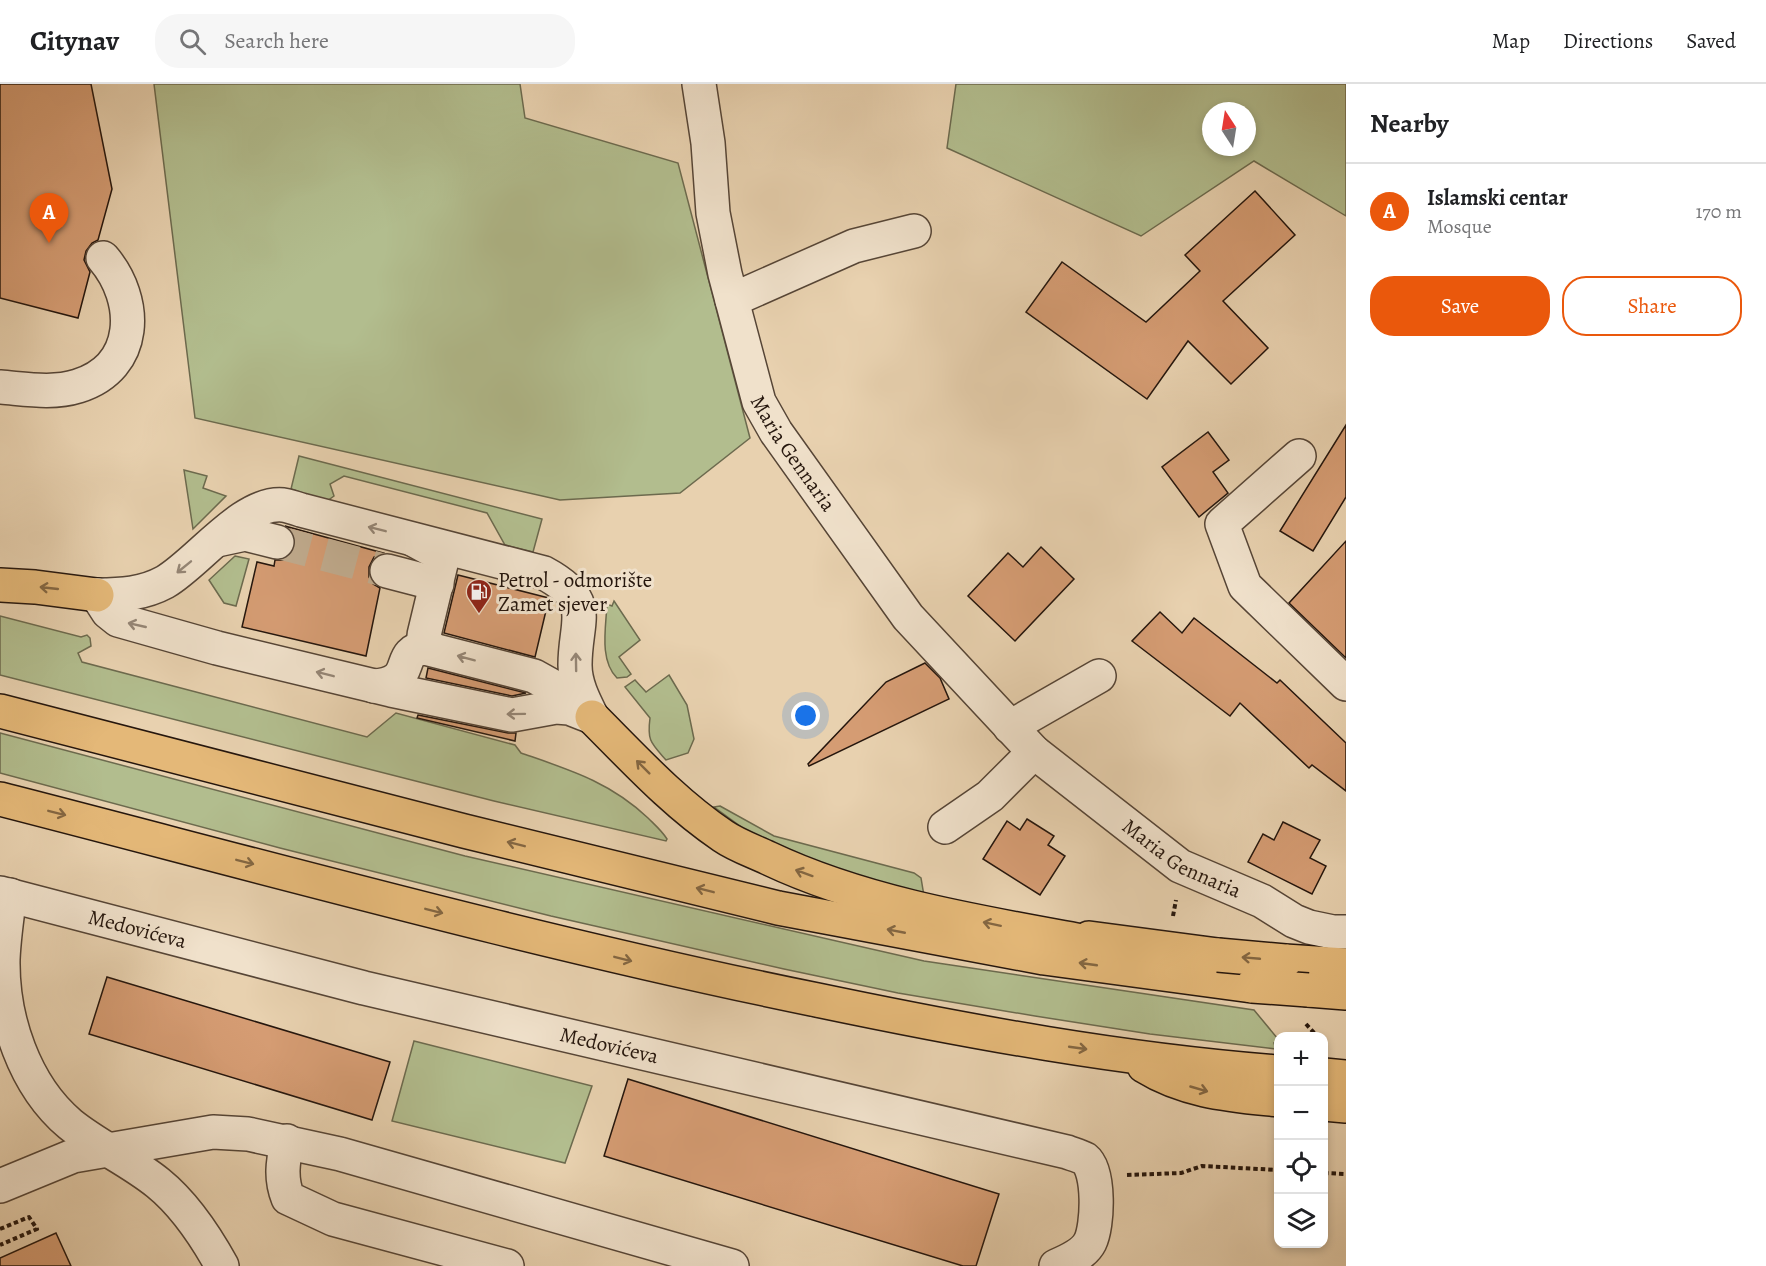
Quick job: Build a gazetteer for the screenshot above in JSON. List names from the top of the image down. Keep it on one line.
{"streets":{"street":["Maria Gennaria","Medovićeva"]},"places":{"fuel station":["Petrol - odmorište Zamet sjever"]},"north":"top","page":{"header":"Citynav","search":"Search here","nav":["Map","Directions","Saved"],"heading":"Nearby","list":[{"mark":"A","name":"Islamski centar","note":"Mosque","value":"170 m"}],"pins":"A","buttons":["Save","Share"],"map_buttons":["+","−"]}}
